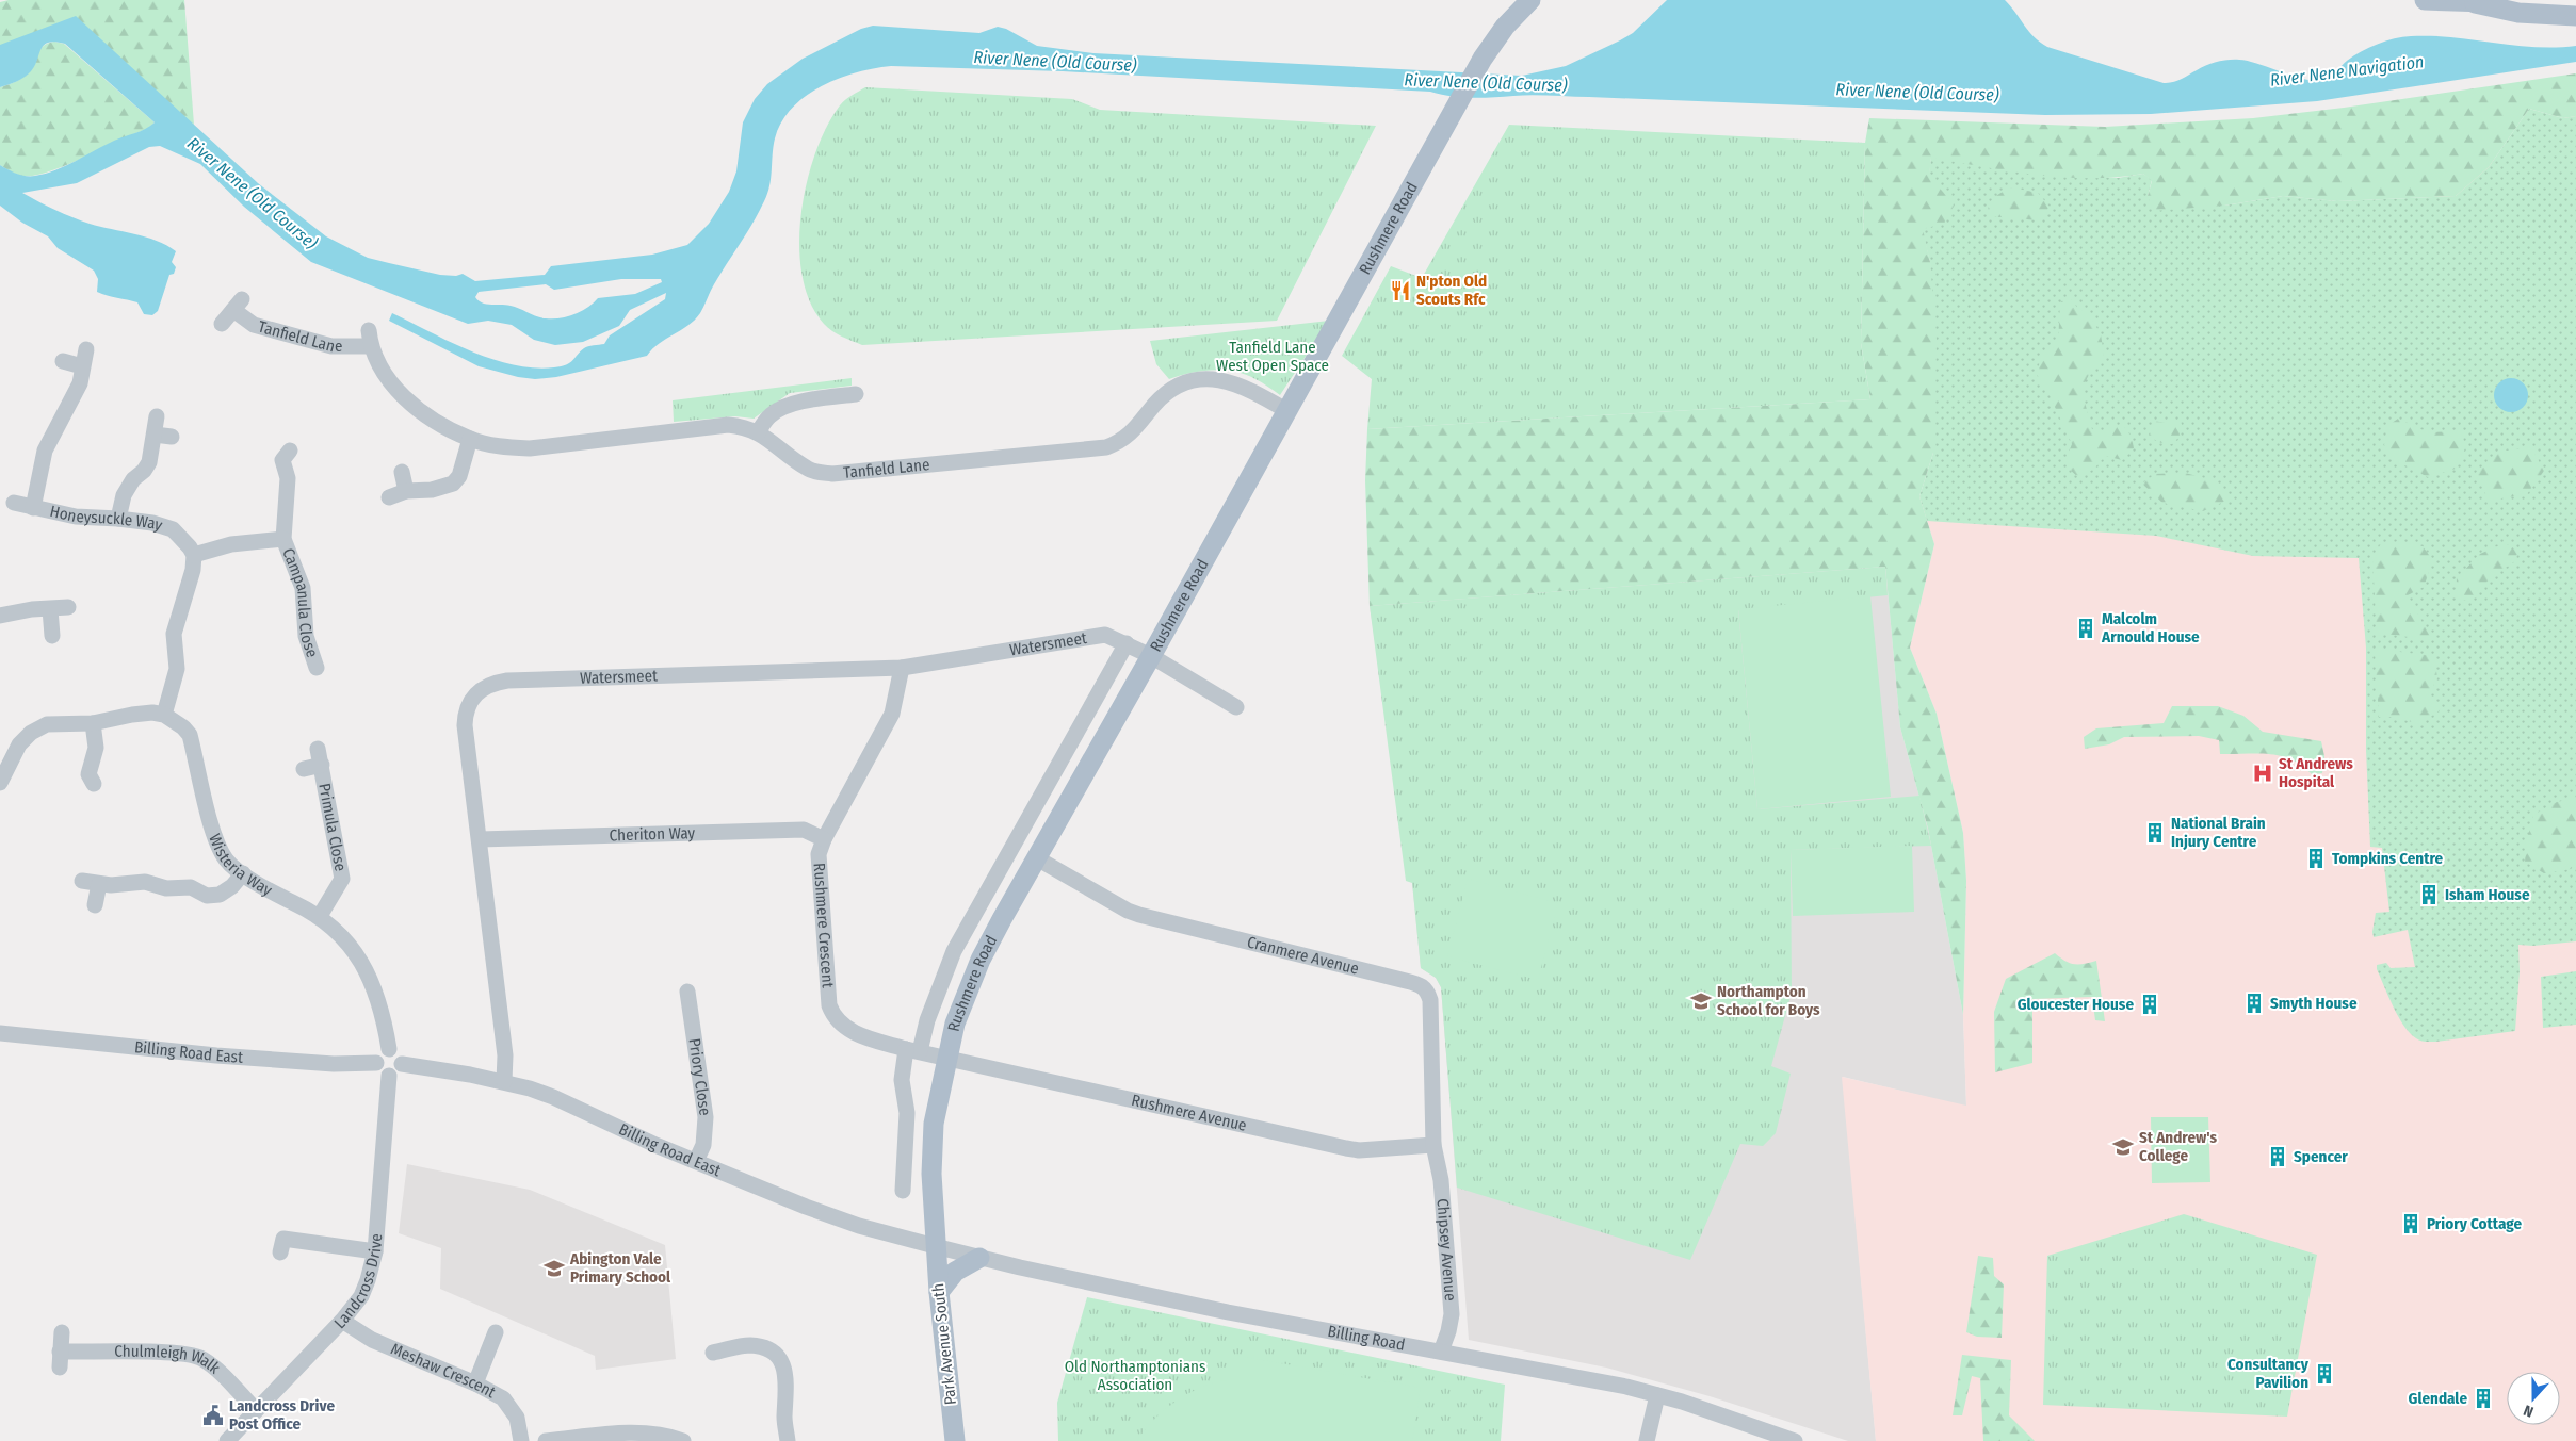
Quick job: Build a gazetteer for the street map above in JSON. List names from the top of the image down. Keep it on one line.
{"streets":{"main road":["Rushmere Road","Park Avenue South"],"street":["Tanfield Lane","Honeysuckle Way","Campanula Close","Watersmeet","Primula Close","Cheriton Way","Wisteria Way","Rushmere Crescent","Cranmere Avenue","Billing Road East","Priory Close","Rushmere Avenue","Chipsey Avenue","Landcross Drive","Billing Road","Chulmleigh Walk","Meshaw Crescent"]},"crossings":[["Rushmere Road","Tanfield Lane"],["Rushmere Road","Watersmeet"],["Rushmere Road","Rushmere Crescent"],["Rushmere Road","Cranmere Avenue"],["Rushmere Road","Billing Road East"],["Rushmere Road","Rushmere Avenue"],["Rushmere Road","Billing Road"],["Rushmere Road","Park Avenue South"],["Honeysuckle Way","Campanula Close"],["Watersmeet","Cheriton Way"],["Watersmeet","Rushmere Crescent"],["Watersmeet","Billing Road East"],["Primula Close","Wisteria Way"],["Cheriton Way","Rushmere Crescent"],["Wisteria Way","Billing Road East"],["Wisteria Way","Landcross Drive"],["Rushmere Crescent","Rushmere Avenue"],["Cranmere Avenue","Rushmere Avenue"],["Cranmere Avenue","Chipsey Avenue"],["Billing Road East","Priory Close"],["Billing Road East","Landcross Drive"],["Billing Road East","Billing Road"],["Billing Road East","Park Avenue South"],["Rushmere Avenue","Chipsey Avenue"],["Chipsey Avenue","Billing Road"],["Landcross Drive","Chulmleigh Walk"],["Landcross Drive","Meshaw Crescent"],["Billing Road","Park Avenue South"]],"water":["River Nene (Old Course)","River Nene Navigation"],"parks":["Tanfield Lane West Open Space","Old Northamptonians Association"],"places":{"restaurant":["N'pton Old Scouts Rfc"],"building":["Malcolm Arnould House","National Brain Injury Centre","Tompkins Centre","Isham House","Smyth House","Gloucester House","Spencer","Priory Cottage","Consultancy Pavilion","Glendale"],"hospital":["St Andrews Hospital"],"school or university":["Northampton School for Boys","St Andrew's College","Abington Vale Primary School"],"public building":["Landcross Drive Post Office"]},"north":"bottom"}
